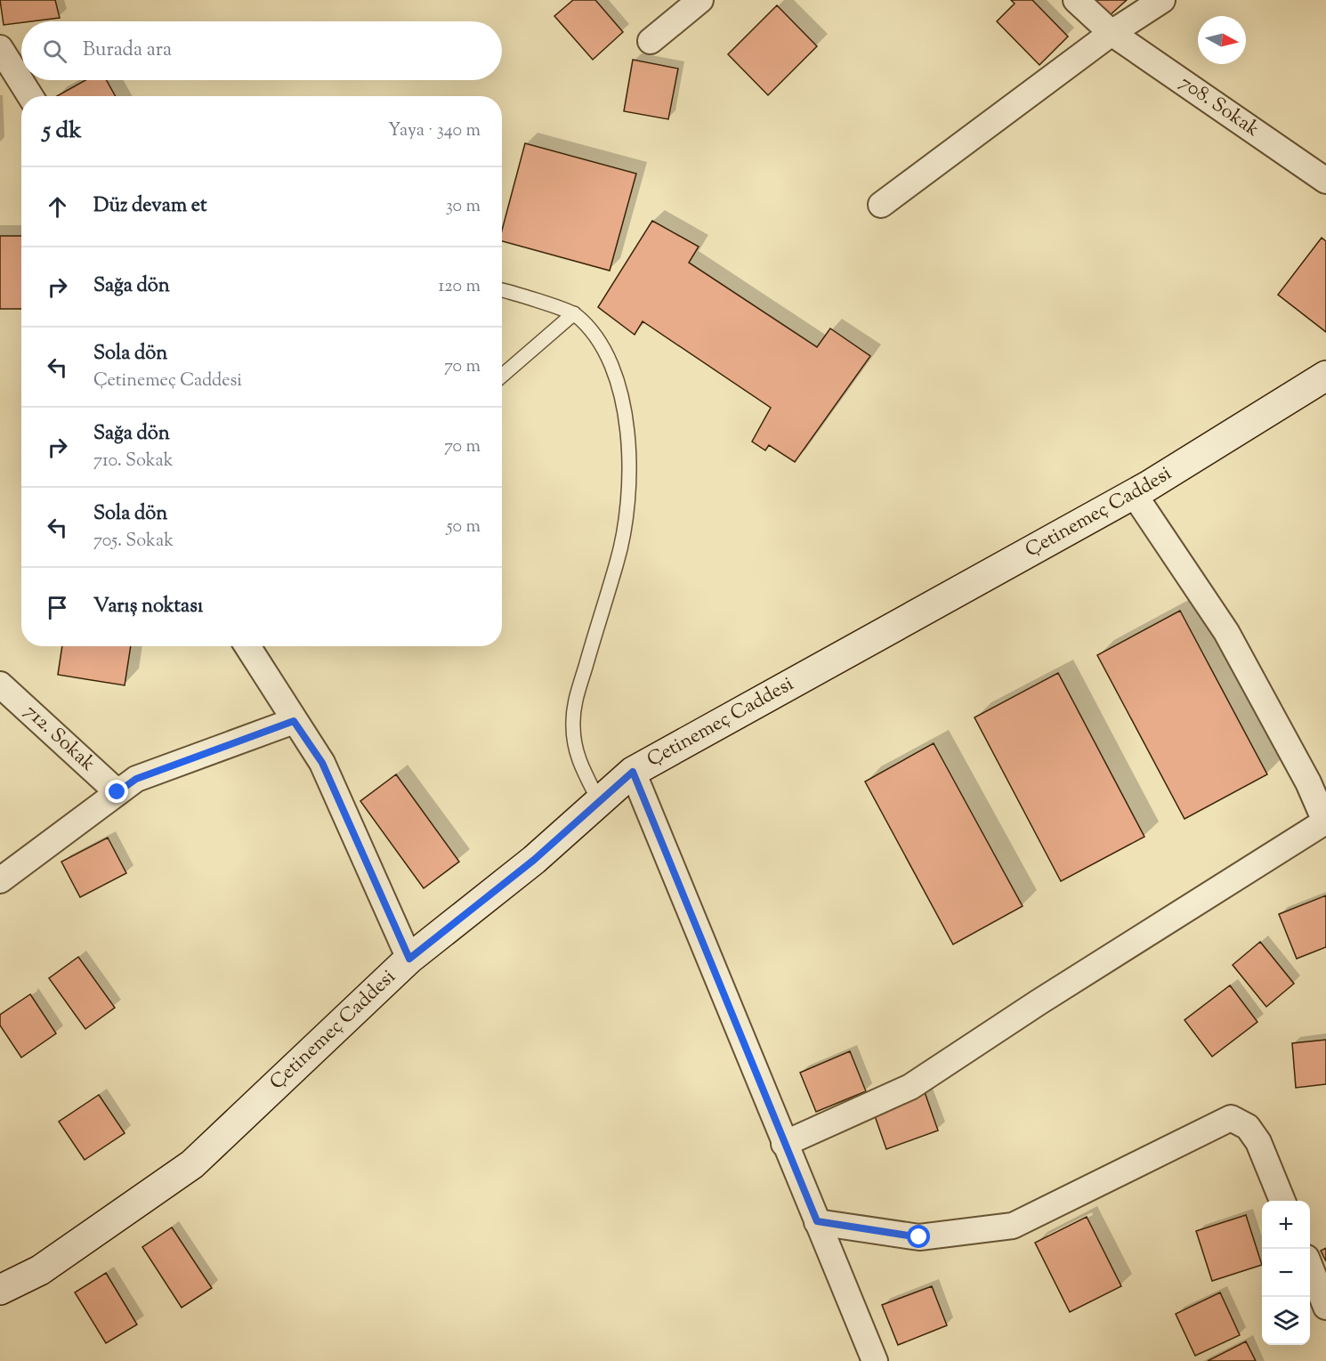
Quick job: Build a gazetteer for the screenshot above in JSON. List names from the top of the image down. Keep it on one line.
{"streets":{"main road":["Çetinemeç Caddesi"],"street":["708. Sokak","712. Sokak"]},"north":"right","page":{"search":"Burada ara","heading":["5 dk","Yaya · 340 m"],"list":[["Düz devam et","30 m"],["Sağa dön","120 m"],["Sola dön","Çetinemeç Caddesi","70 m"],["Sağa dön","710. Sokak","70 m"],["Sola dön","705. Sokak","50 m"],"Varış noktası"],"map_buttons":["+","−"]}}
